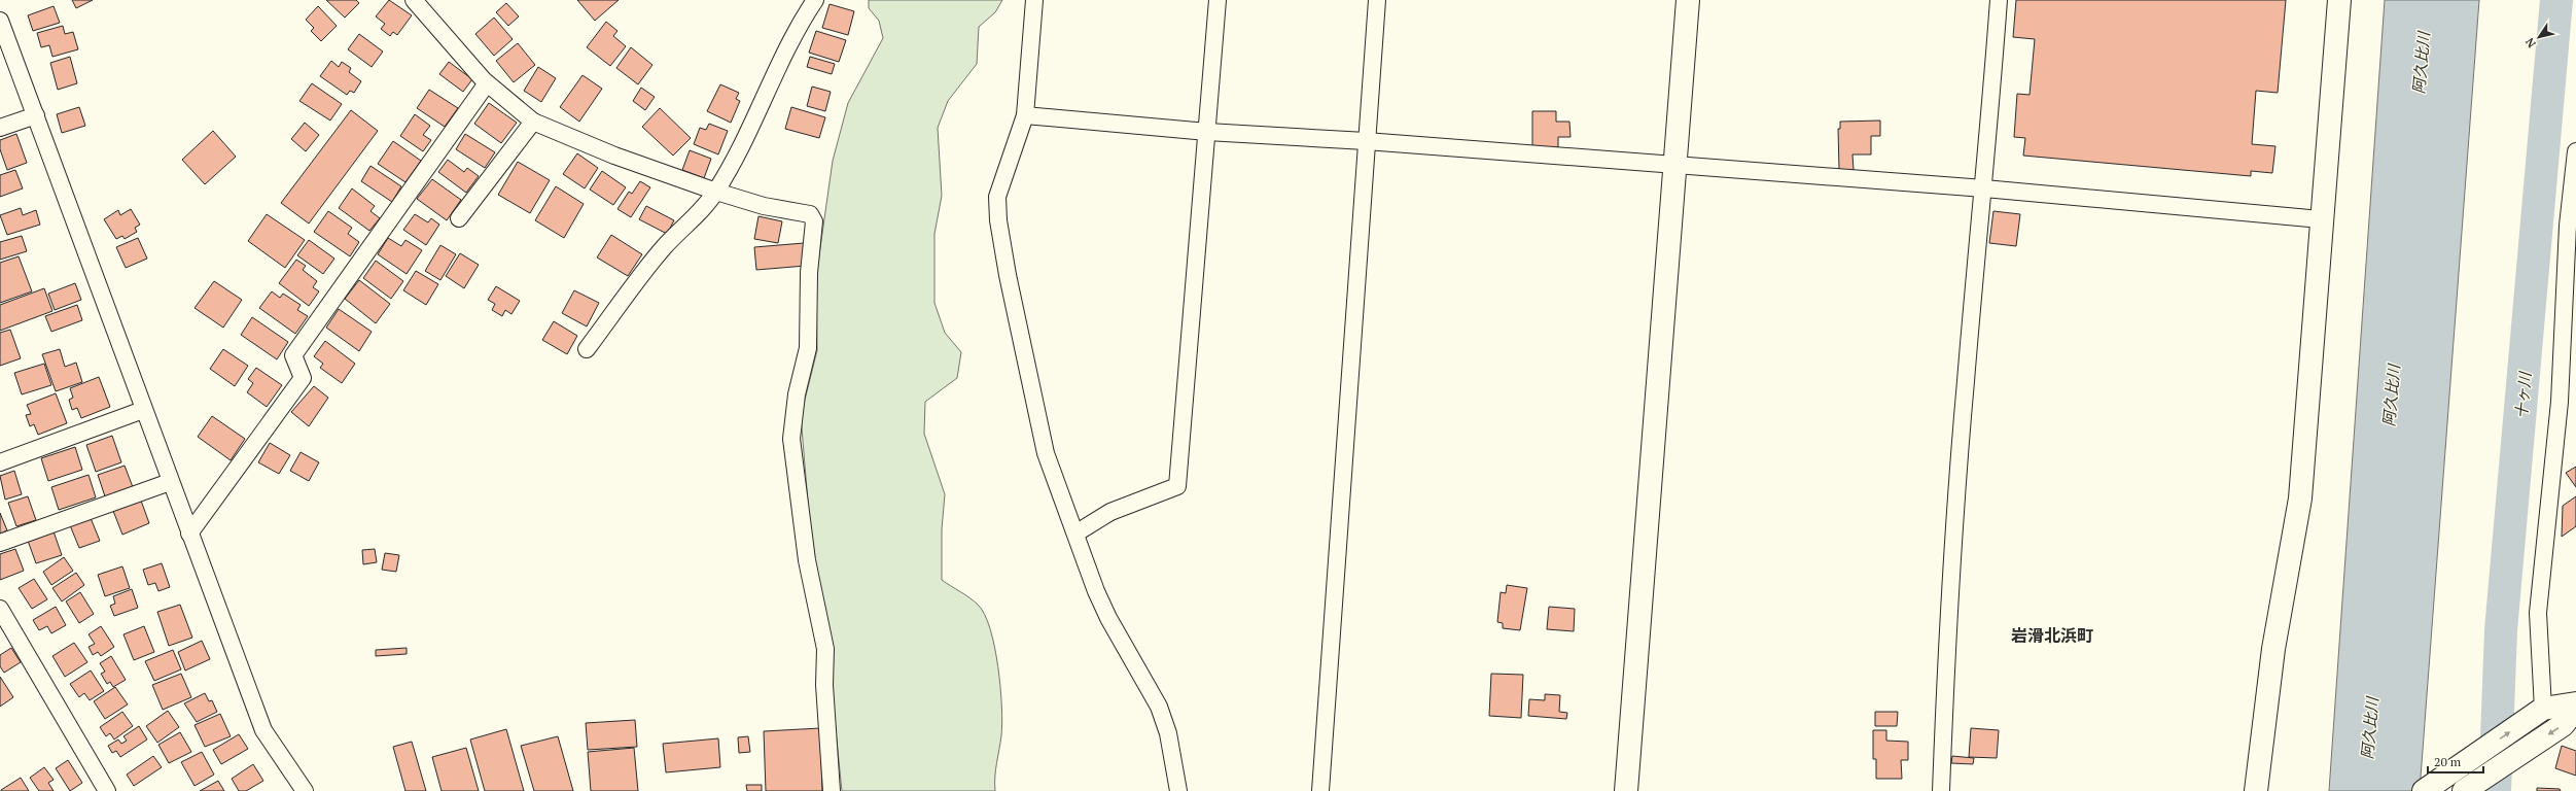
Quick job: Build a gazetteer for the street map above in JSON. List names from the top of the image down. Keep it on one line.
{"districts":["岩滑北浜町"],"water":["阿久比川","十ヶ川"],"scale_bar":"20 m","north":"bottom left"}
